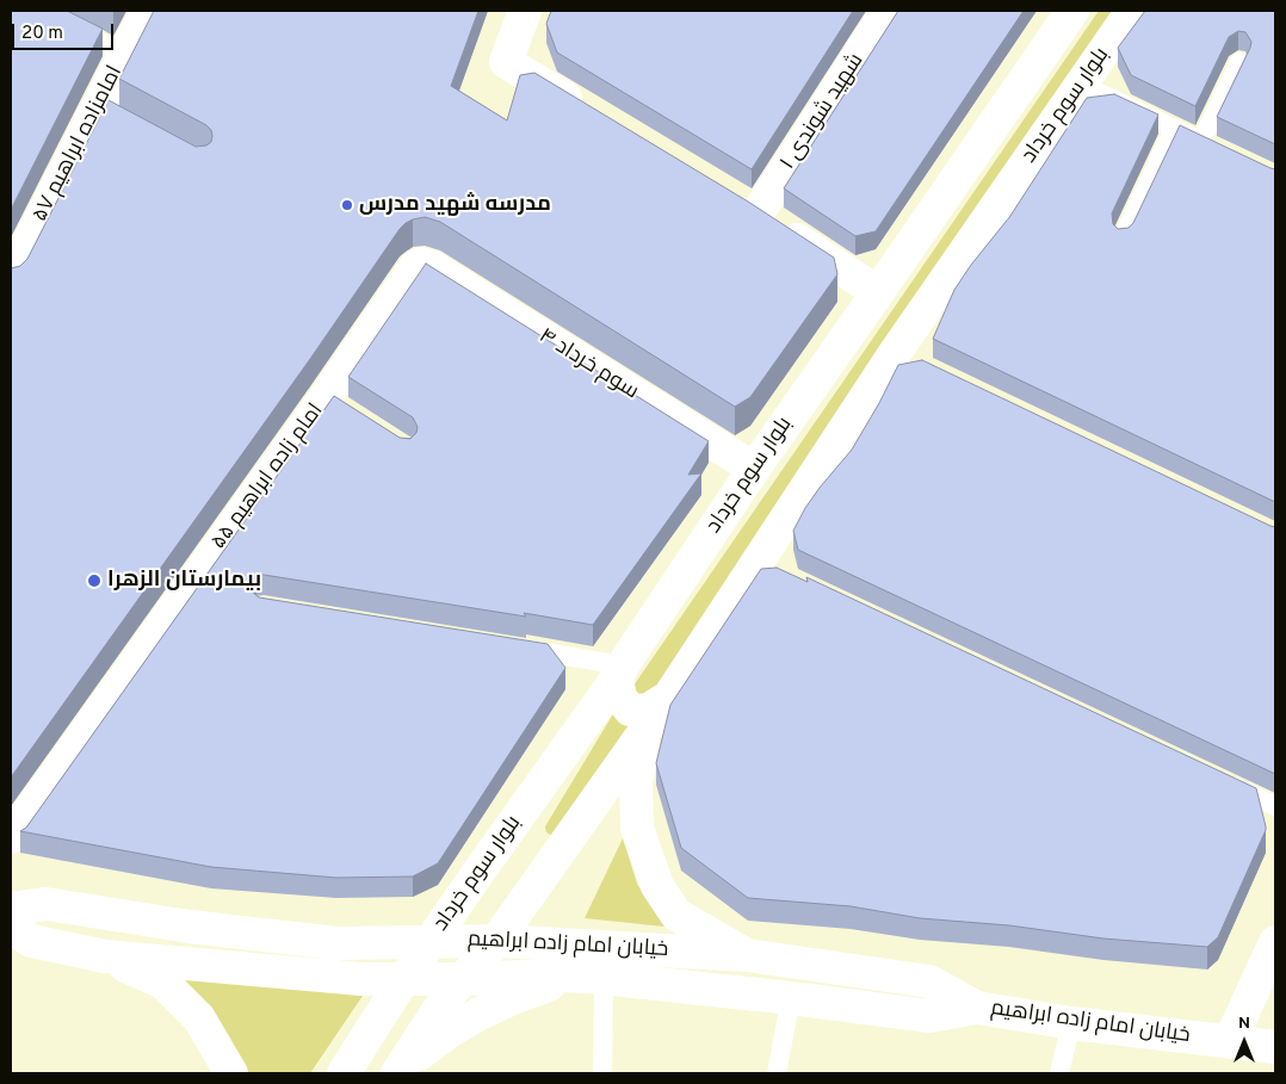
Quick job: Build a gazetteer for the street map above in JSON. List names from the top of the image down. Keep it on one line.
{"streets":{"main road":["بلوار سوم خرداد","شهید شوندی ۱","امامزاده ابراهیم ۵۷","سوم خرداد ۴","امام زاده ابراهیم ۵۵","خیابان امام زاده ابراهیم"]},"crossings":[["بلوار سوم خرداد","شهید شوندی ۱"],["بلوار سوم خرداد","سوم خرداد ۴"],["بلوار سوم خرداد","خیابان امام زاده ابراهیم"],["سوم خرداد ۴","امام زاده ابراهیم ۵۵"]],"places":["مدرسه شهید مدرس","بیمارستان الزهرا"],"scale_bar":"20 m","north":"top"}
